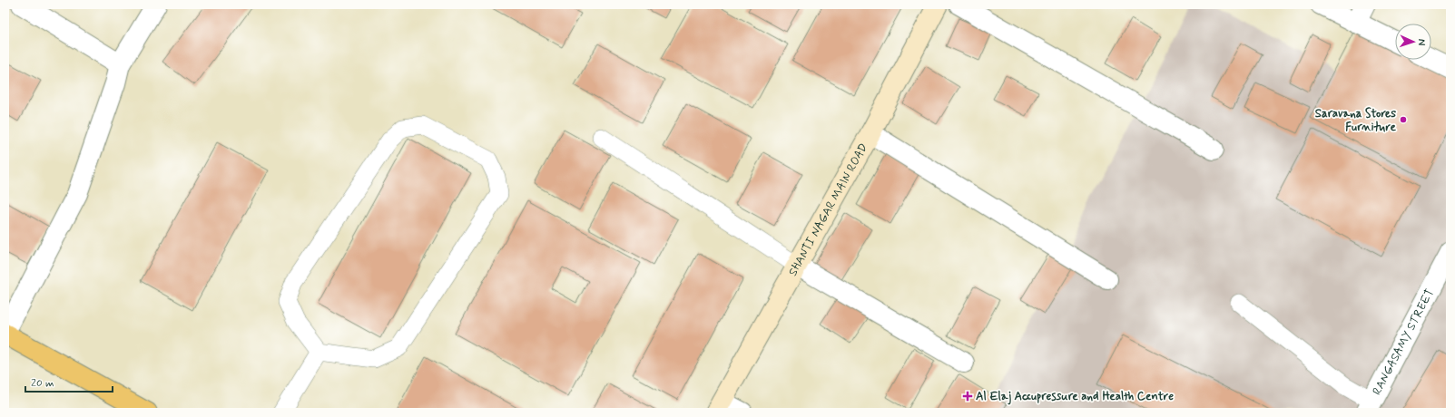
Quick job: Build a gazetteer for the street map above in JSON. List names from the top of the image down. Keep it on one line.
{"streets":{"street":["SHANTI NAGAR MAIN ROAD","RANGASAMY STREET"]},"places":{"other":["Saravana Stores Furniture"],"health":["Al Elaj Accupressure and Health Centre"]},"scale_bar":"20 m","north":"right"}
